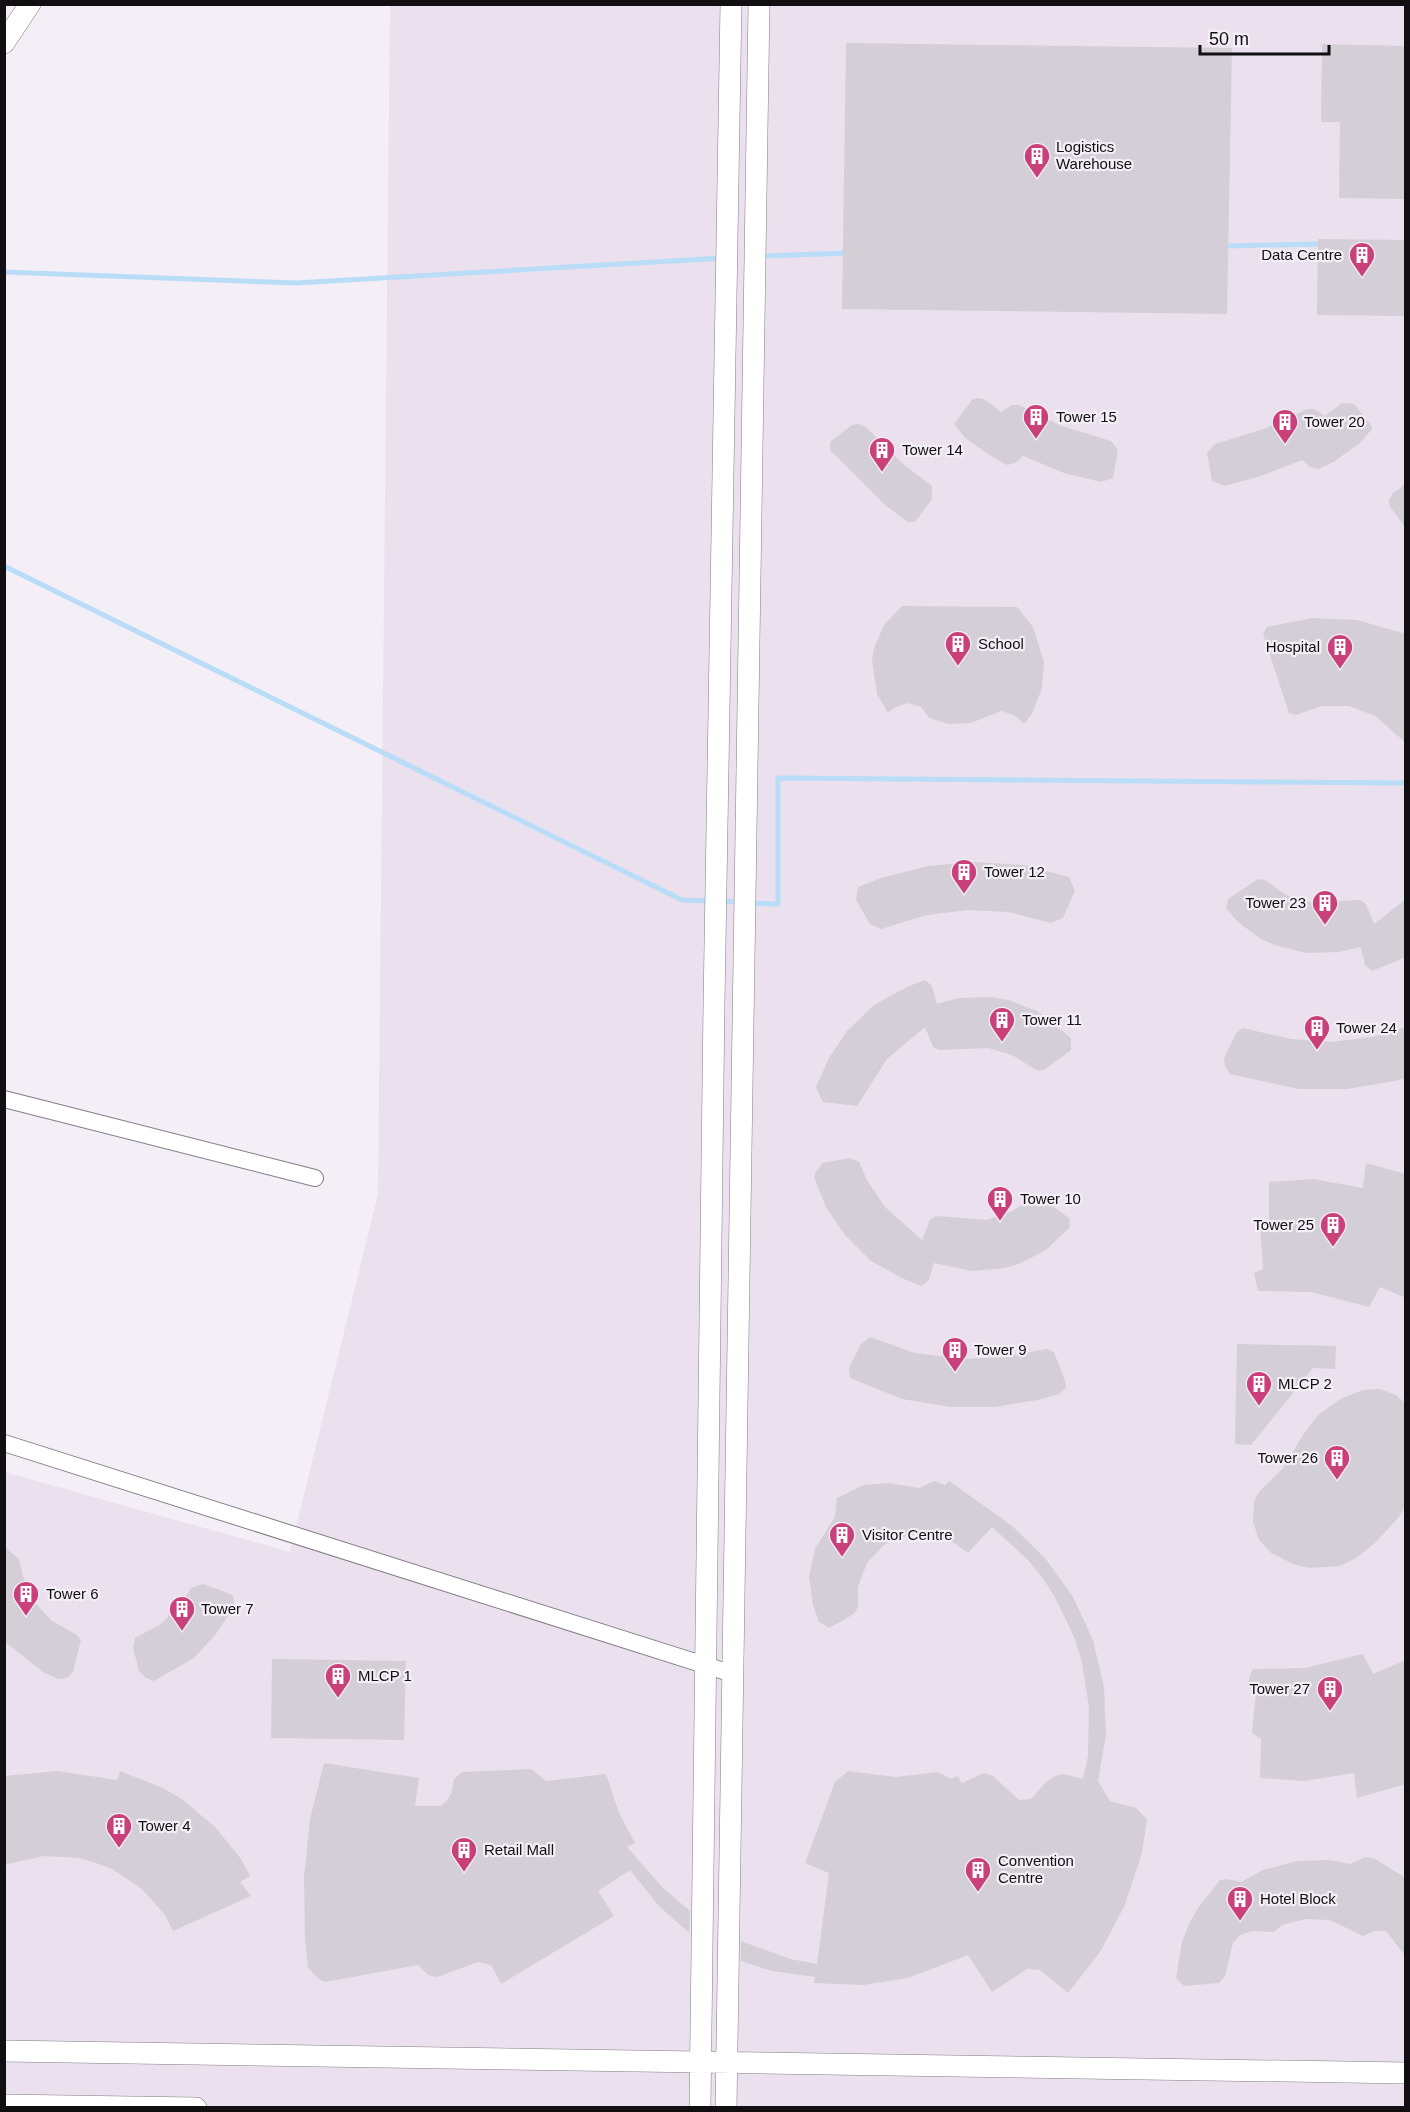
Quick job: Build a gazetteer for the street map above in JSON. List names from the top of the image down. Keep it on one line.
{"places":{"building":["Logistics Warehouse","Data Centre","Tower 15","Tower 20","Tower 14","School","Hospital","Tower 12","Tower 23","Tower 11","Tower 24","Tower 10","Tower 25","Tower 9","MLCP 2","Tower 26","Visitor Centre","Tower 6","Tower 7","MLCP 1","Tower 27","Tower 4","Retail Mall","Convention Centre","Hotel Block"]},"scale_bar":"50 m"}
